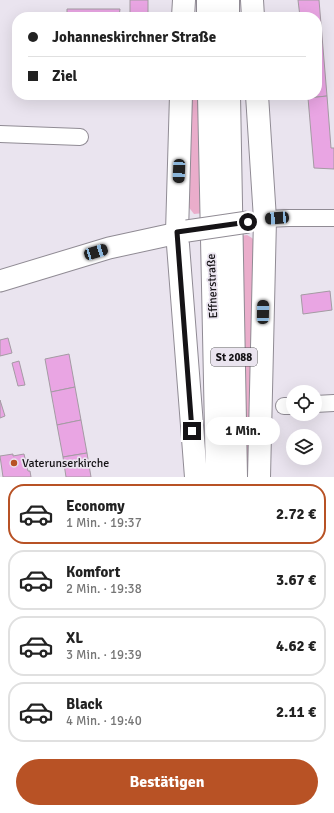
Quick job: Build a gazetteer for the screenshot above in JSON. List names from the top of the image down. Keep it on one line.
{"streets":{"highway":["Effnerstraße","St 2088"]},"places":["Vaterunserkirche"],"page":{"banner":["Johanneskirchner Straße","Ziel"],"bubble":"1 Min.","list":[{"name":"Economy","note":"1 Min. · 19:37","value":"2.72 €"},{"name":"Komfort","note":"2 Min. · 19:38","value":"3.67 €"},{"name":"XL","note":"3 Min. · 19:39","value":"4.62 €"},{"name":"Black","note":"4 Min. · 19:40","value":"2.11 €"}],"buttons":"Bestätigen"}}
